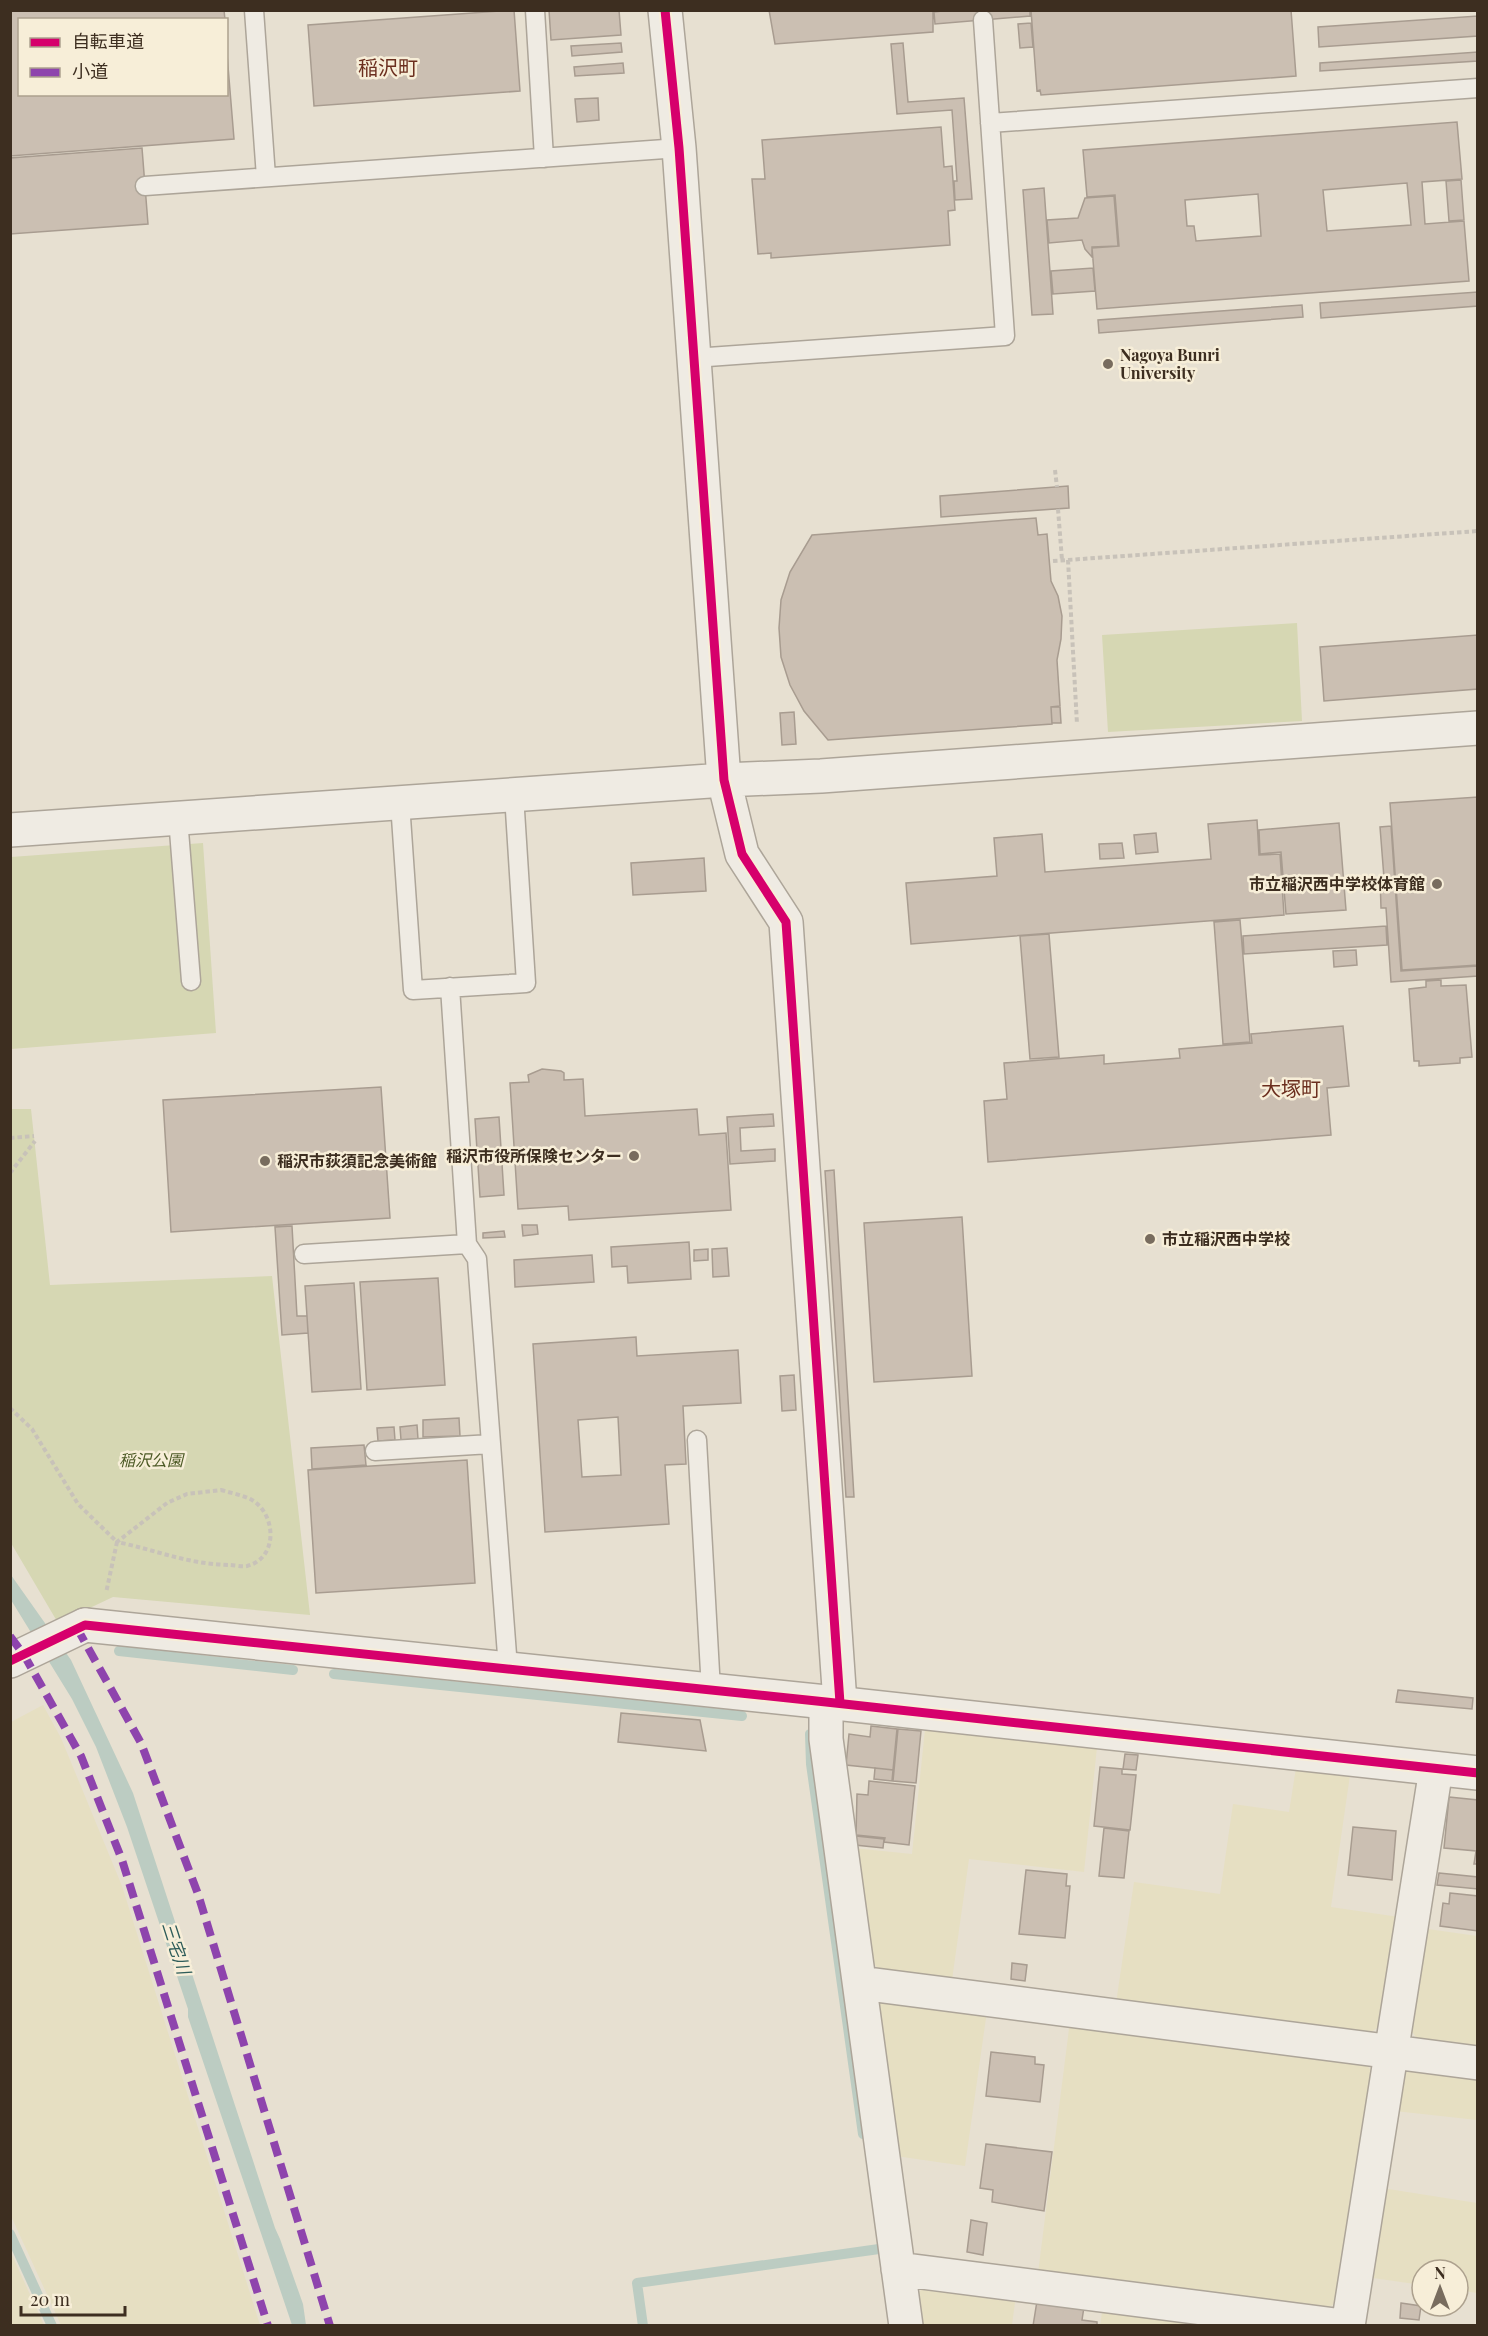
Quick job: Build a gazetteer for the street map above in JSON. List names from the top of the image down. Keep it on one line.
{"districts":["稲沢町","大塚町"],"water":["三宅川"],"parks":["稲沢公園"],"places":["Nagoya Bunri University","市立稲沢西中学校体育館","稲沢市役所保険センター","稲沢市荻須記念美術館","市立稲沢西中学校"],"legend":["自転車道","小道"],"scale_bar":"20 m","north":"top"}
